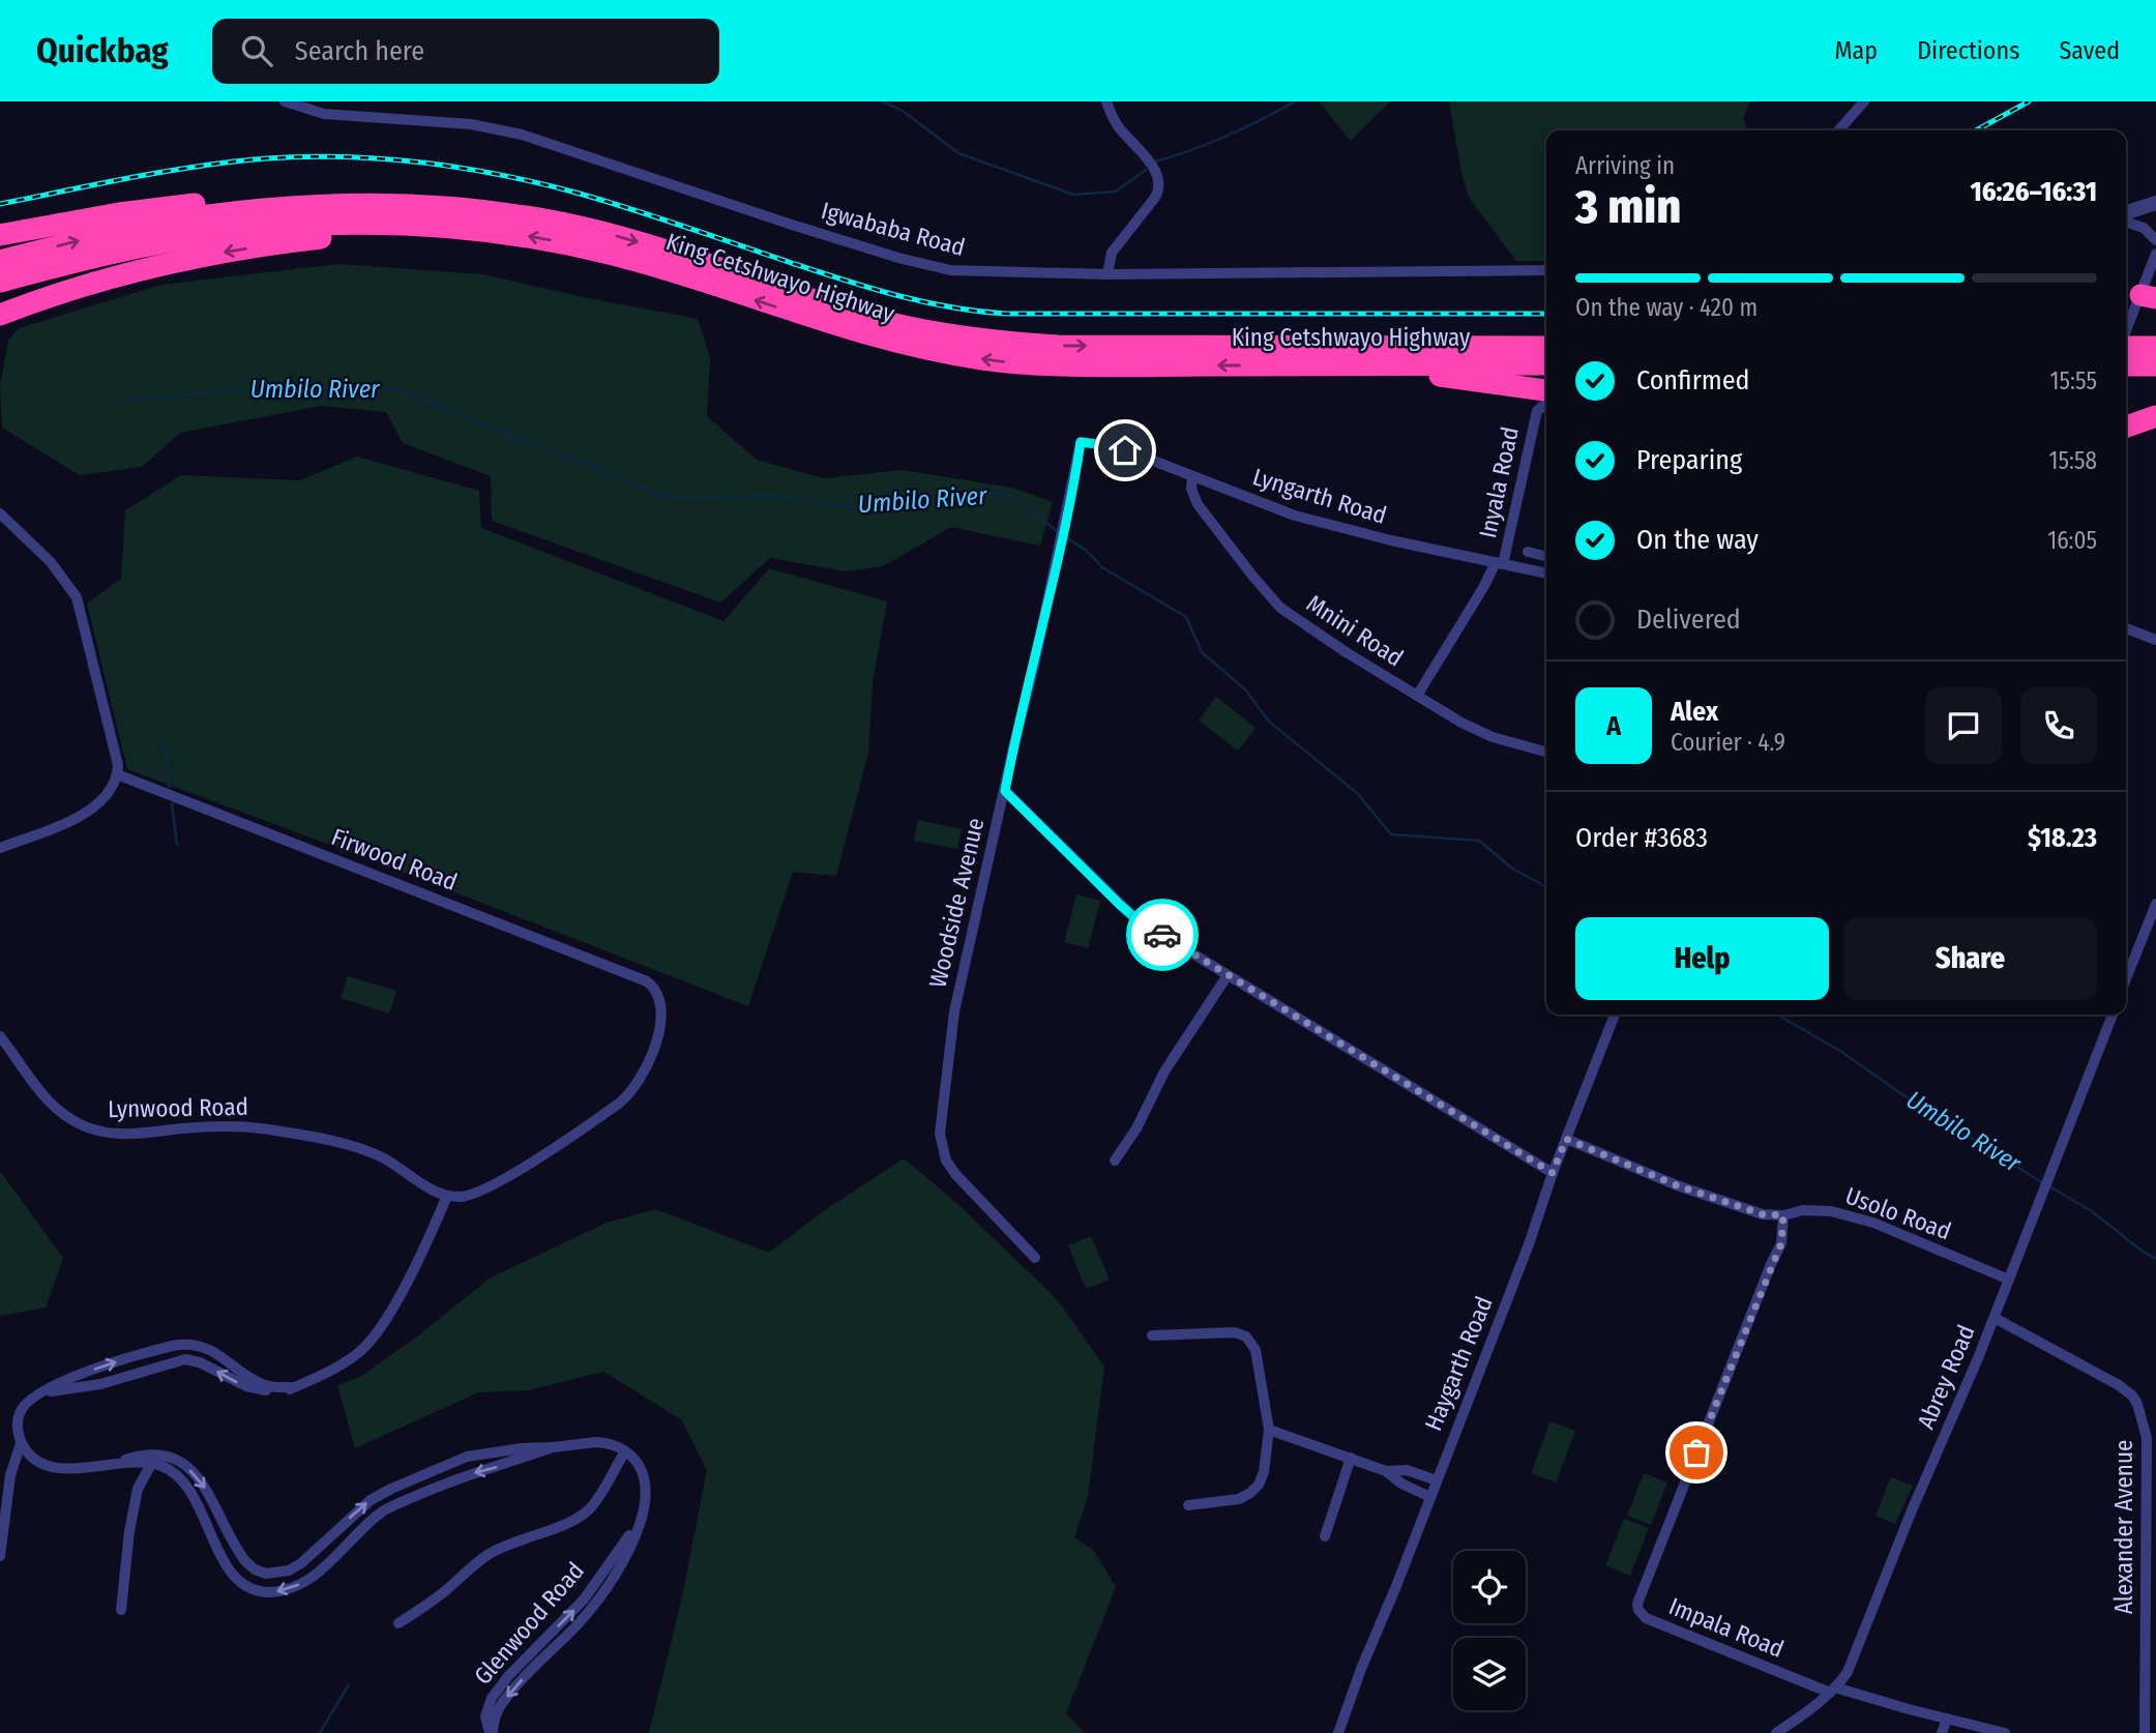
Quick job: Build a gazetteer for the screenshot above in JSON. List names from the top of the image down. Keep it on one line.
{"streets":{"highway":["King Cetshwayo Highway"],"street":["Igwababa Road","Inyala Road","Lyngarth Road","Mnini Road","Firwood Road","Woodside Avenue","Lynwood Road","Usolo Road","Haygarth Road","Abrey Road","Alexander Avenue","Glenwood Road","Impala Road"]},"crossings":[["Inyala Road","Lyngarth Road"],["Inyala Road","Mnini Road"],["Lyngarth Road","Mnini Road"],["Lyngarth Road","Woodside Avenue"],["Firwood Road","Lynwood Road"],["Usolo Road","Haygarth Road"],["Usolo Road","Abrey Road"],["Usolo Road","Impala Road"],["Abrey Road","Alexander Avenue"],["Abrey Road","Impala Road"]],"water":["Umbilo River"],"page":{"header":"Quickbag","search":"Search here","nav":["Map","Directions","Saved"],"heading":["3 min","Arriving in","16:26–16:31"],"panel":["Alex","Courier · 4.9","Order #3683","$18.23"],"bar":"On the way · 420 m","list":[["Confirmed","15:55"],["Preparing","15:58"],["On the way","16:05"],"Delivered"],"round":"A","buttons":["Help","Share"]}}
